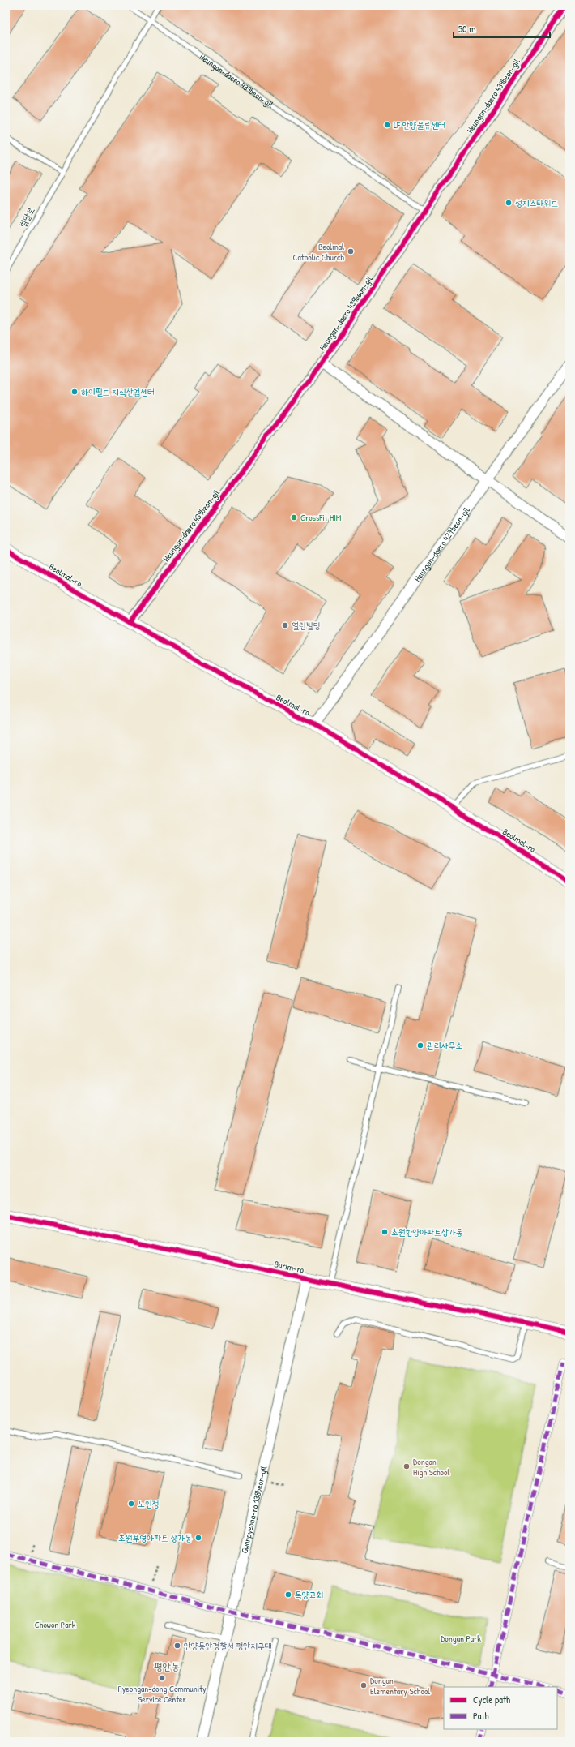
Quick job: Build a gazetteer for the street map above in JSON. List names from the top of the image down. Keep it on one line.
{"streets":{"street":["Heungan-daero 439beon-gil","Heungan-daero 427beon-gil","Beolmal-ro","Burim-ro","Gwanpyeong-ro 138beon-gil"],"lane":["벌말로"]},"crossings":[["Heungan-daero 439beon-gil","벌말로"],["Heungan-daero 439beon-gil","Beolmal-ro"],["Heungan-daero 427beon-gil","Beolmal-ro"],["Burim-ro","Gwanpyeong-ro 138beon-gil"]],"districts":["평안동"],"parks":["Chowon Park","Dongan Park"],"places":["LF 안양물류센터","성지스타위드","Beolmal Catholic Church","하이필드 지식산업센터","CrossFit HIM","열린빌딩","관리사무소","초원한양아파트상가동","Dongan High School","노인정","초원부영아파트 상가동","목양교회","안양동안경찰서 평안지구대","Pyeongan-dong Community Service Center","Dongan Elementary School"],"legend":["Cycle path","Path"],"scale_bar":"50 m"}
